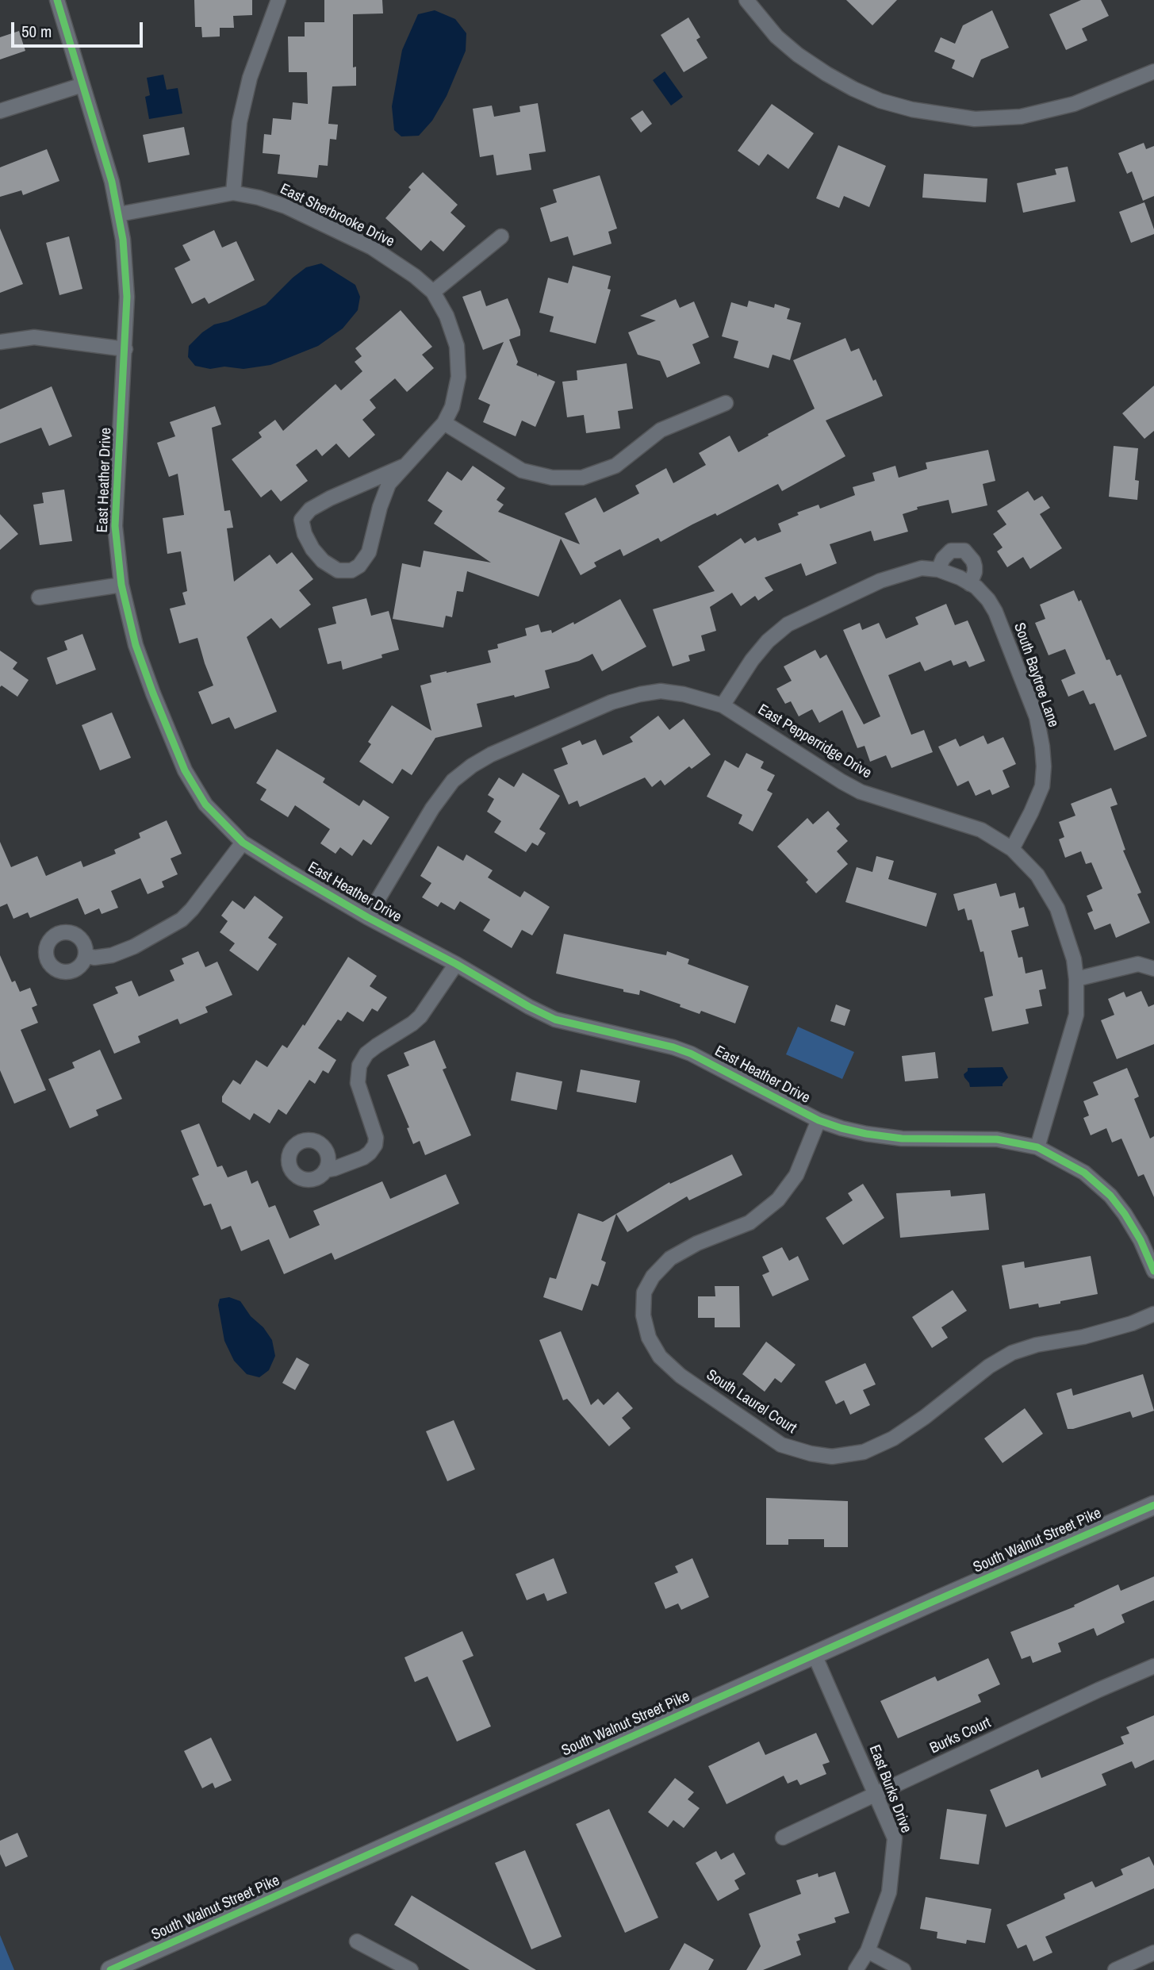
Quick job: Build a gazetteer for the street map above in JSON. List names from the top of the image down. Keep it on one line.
{"streets":{"street":["East Sherbrooke Drive","East Heather Drive","South Baytree Lane","East Pepperridge Drive","South Laurel Court","South Walnut Street Pike","Burks Court","East Burks Drive"]},"crossings":[["East Sherbrooke Drive","East Heather Drive"],["East Heather Drive","East Pepperridge Drive"],["East Heather Drive","South Laurel Court"],["South Baytree Lane","East Pepperridge Drive"],["South Walnut Street Pike","East Burks Drive"],["Burks Court","East Burks Drive"]],"scale_bar":"50 m"}
